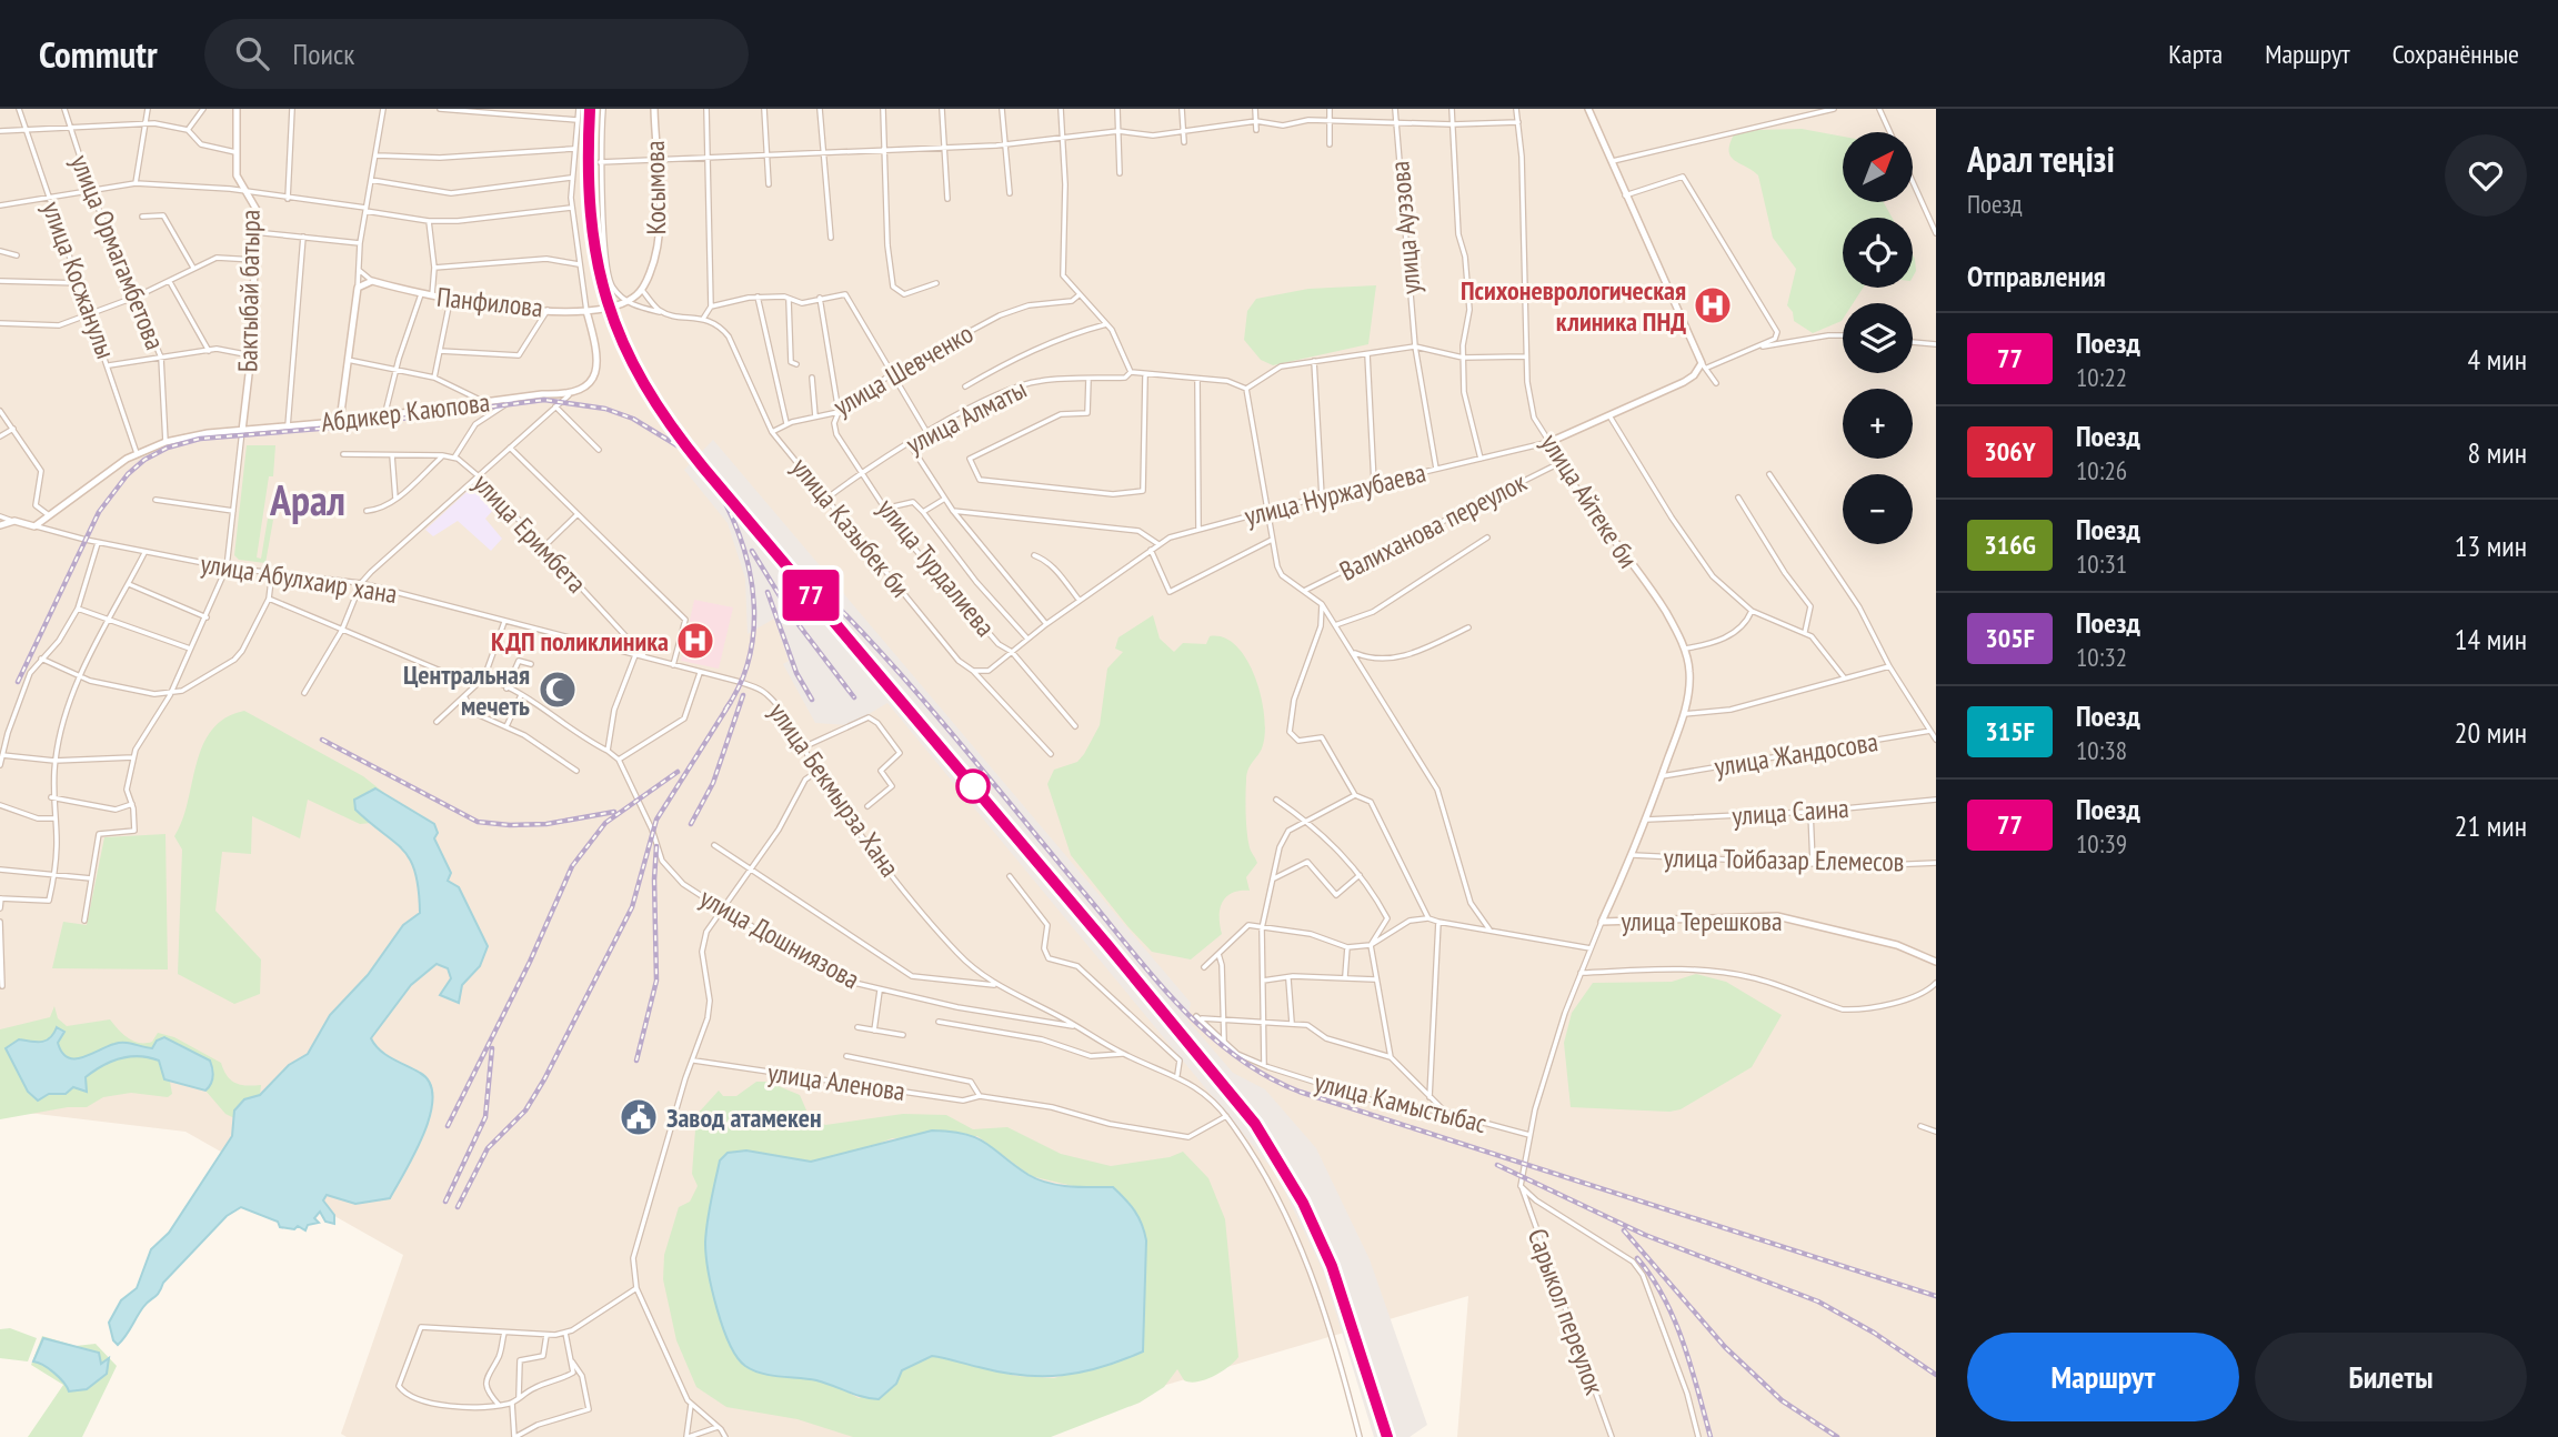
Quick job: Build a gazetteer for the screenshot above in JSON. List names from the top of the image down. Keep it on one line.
{"streets":{"street":["Косымова","улица Ауэзова","улица Ормагамбетова","улица Косжанулы","Бактыбай батыра","Панфилова","улица Шевченко","Абдикер Каюпова","улица Алматы","улица Нуржаубаева","улица Айтеке би","Валиханова переулок","улица Казыбек би","улица Еримбета","улица Турдалиева","улица Абулхаир хана","улица Жандосова","улица Бекмырза Хана","улица Саина","улица Тойбазар Елемесов","улица Терешкова","улица Дошниязова","улица Аленова","улица Камыстыбас","Сарыкол переулок"]},"crossings":[["улица Ауэзова","улица Нуржаубаева"],["улица Ормагамбетова","Абдикер Каюпова"],["улица Косжанулы","Абдикер Каюпова"],["Бактыбай батыра","Абдикер Каюпова"],["Панфилова","улица Казыбек би"],["улица Шевченко","улица Казыбек би"],["улица Шевченко","улица Турдалиева"],["Абдикер Каюпова","улица Абулхаир хана"],["улица Алматы","улица Казыбек би"],["улица Алматы","улица Турдалиева"],["улица Нуржаубаева","улица Айтеке би"],["улица Нуржаубаева","улица Казыбек би"],["улица Нуржаубаева","улица Турдалиева"],["улица Айтеке би","Валиханова переулок"],["улица Еримбета","улица Абулхаир хана"],["улица Еримбета","улица Бекмырза Хана"],["улица Абулхаир хана","улица Бекмырза Хана"]],"districts":["Арал"],"places":{"hospital":["Психоневрологическая клиника ПНД","КДП поликлиника"],"mosque":["Центральная мечеть"],"public building":["Завод атамекен"]},"north":"top right","page":{"header":"Commutr","search":"Поиск","nav":["Карта","Маршрут","Сохранённые"],"on_map":"77","heading":[["Арал теңізі","Поезд"],"Отправления"],"map_buttons":["+","−"],"list":[{"mark":"77","name":"Поезд","note":"10:22","value":"4 мин"},{"mark":"306Y","name":"Поезд","note":"10:26","value":"8 мин"},{"mark":"316G","name":"Поезд","note":"10:31","value":"13 мин"},{"mark":"305F","name":"Поезд","note":"10:32","value":"14 мин"},{"mark":"315F","name":"Поезд","note":"10:38","value":"20 мин"},{"mark":"77","name":"Поезд","note":"10:39","value":"21 мин"}],"buttons":["Маршрут","Билеты"]}}
